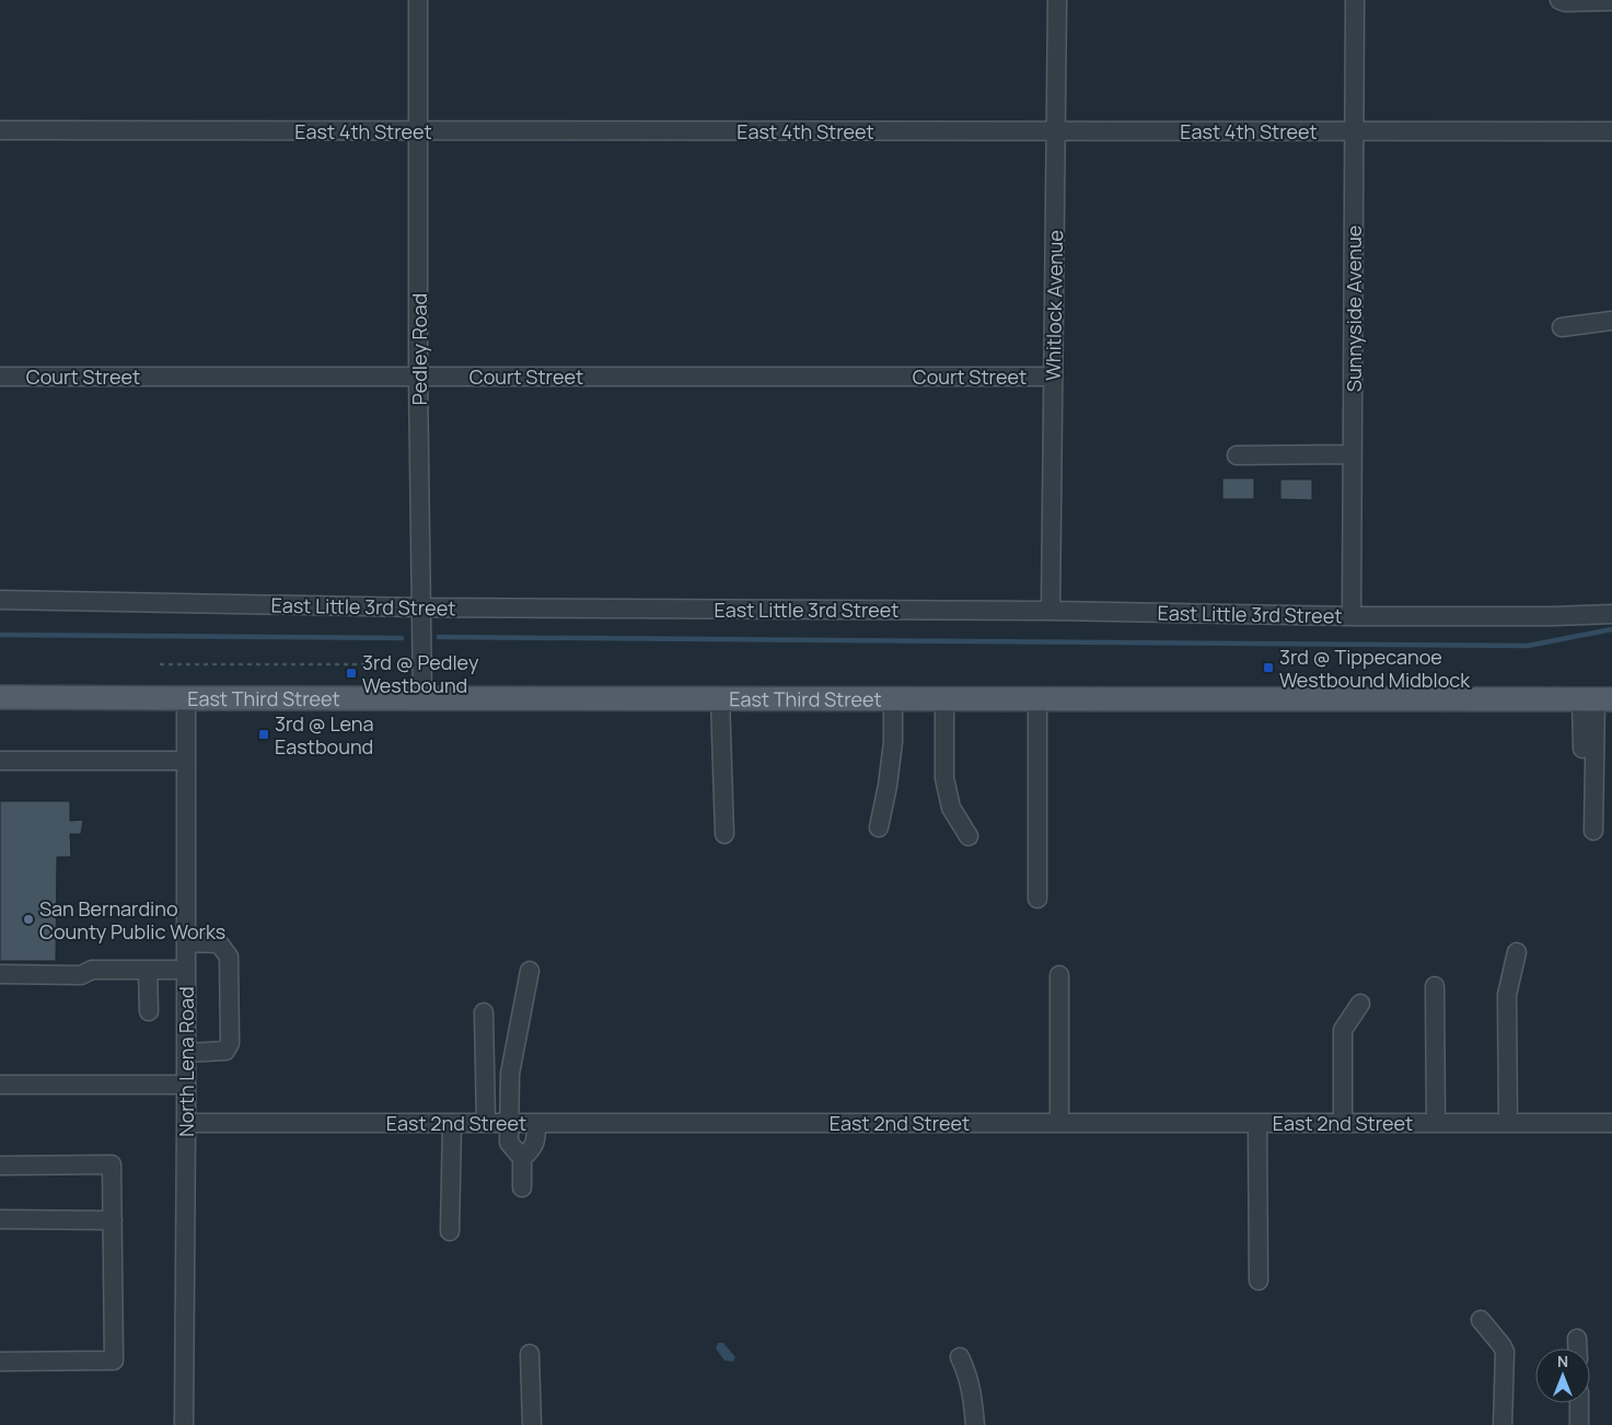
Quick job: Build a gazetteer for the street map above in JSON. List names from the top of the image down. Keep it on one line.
{"streets":{"main road":["East Third Street"],"street":["East 4th Street","Whitlock Avenue","Sunnyside Avenue","Pedley Road","Court Street","East Little 3rd Street","North Lena Road","East 2nd Street"]},"crossings":[["East 4th Street","Whitlock Avenue"],["East 4th Street","Sunnyside Avenue"],["East 4th Street","Pedley Road"],["Whitlock Avenue","Court Street"],["Whitlock Avenue","East Little 3rd Street"],["Sunnyside Avenue","East Little 3rd Street"],["Pedley Road","Court Street"],["Pedley Road","East Little 3rd Street"],["Pedley Road","East Third Street"],["East Third Street","North Lena Road"],["North Lena Road","East 2nd Street"]],"places":{"transit":["3rd @ Tippecanoe Westbound Midblock","3rd @ Pedley Westbound","3rd @ Lena Eastbound"],"other":["San Bernardino County Public Works"]},"north":"top"}
